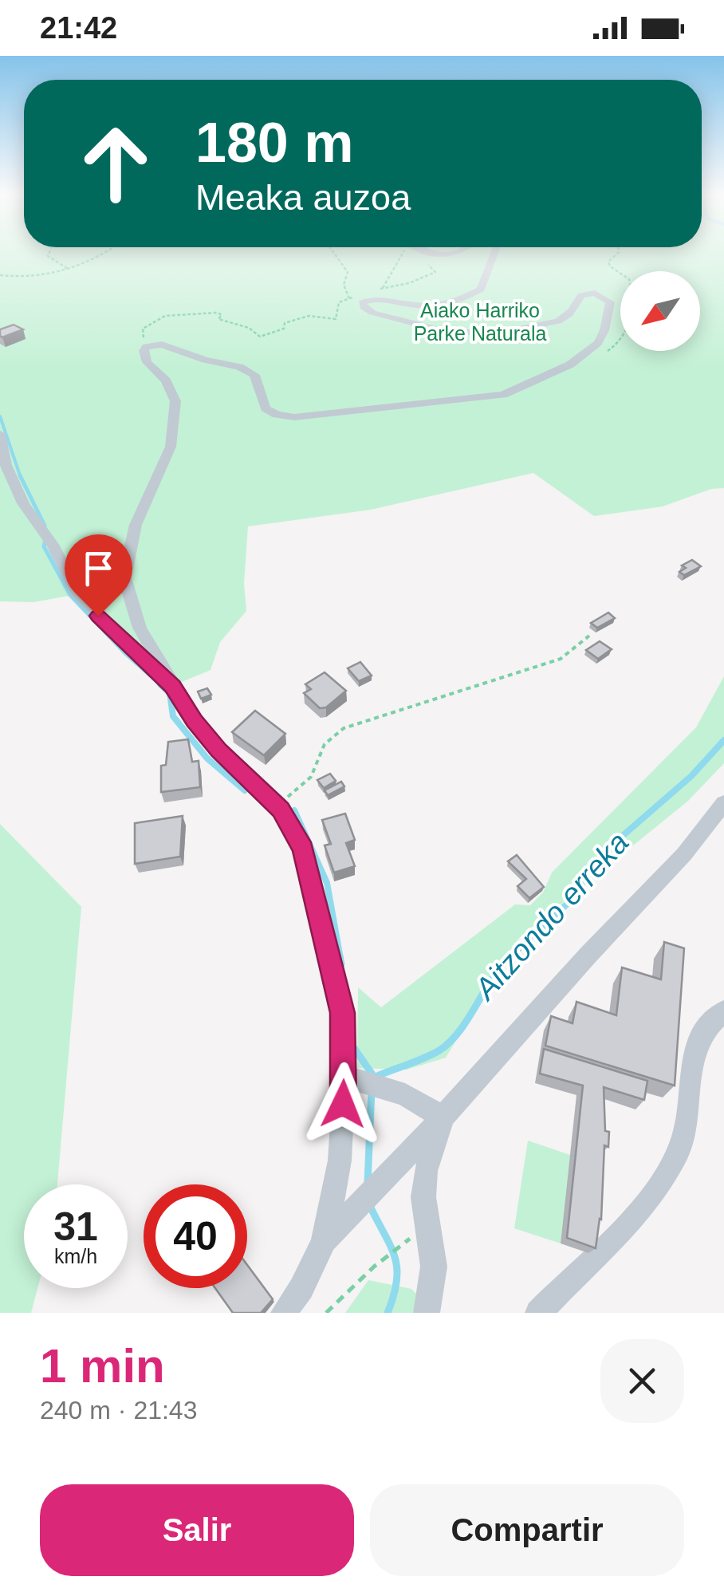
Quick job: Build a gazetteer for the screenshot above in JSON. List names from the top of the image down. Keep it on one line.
{"water":["Aitzondo erreka"],"parks":["Aiako Harriko Parke Naturala"],"north":"bottom left","page":{"status":"21:42","turn":["180 m","Meaka auzoa"],"speed":"31 km/h","limit":"40","heading":["1 min","240 m · 21:43"],"buttons":["Salir","Compartir"]}}
